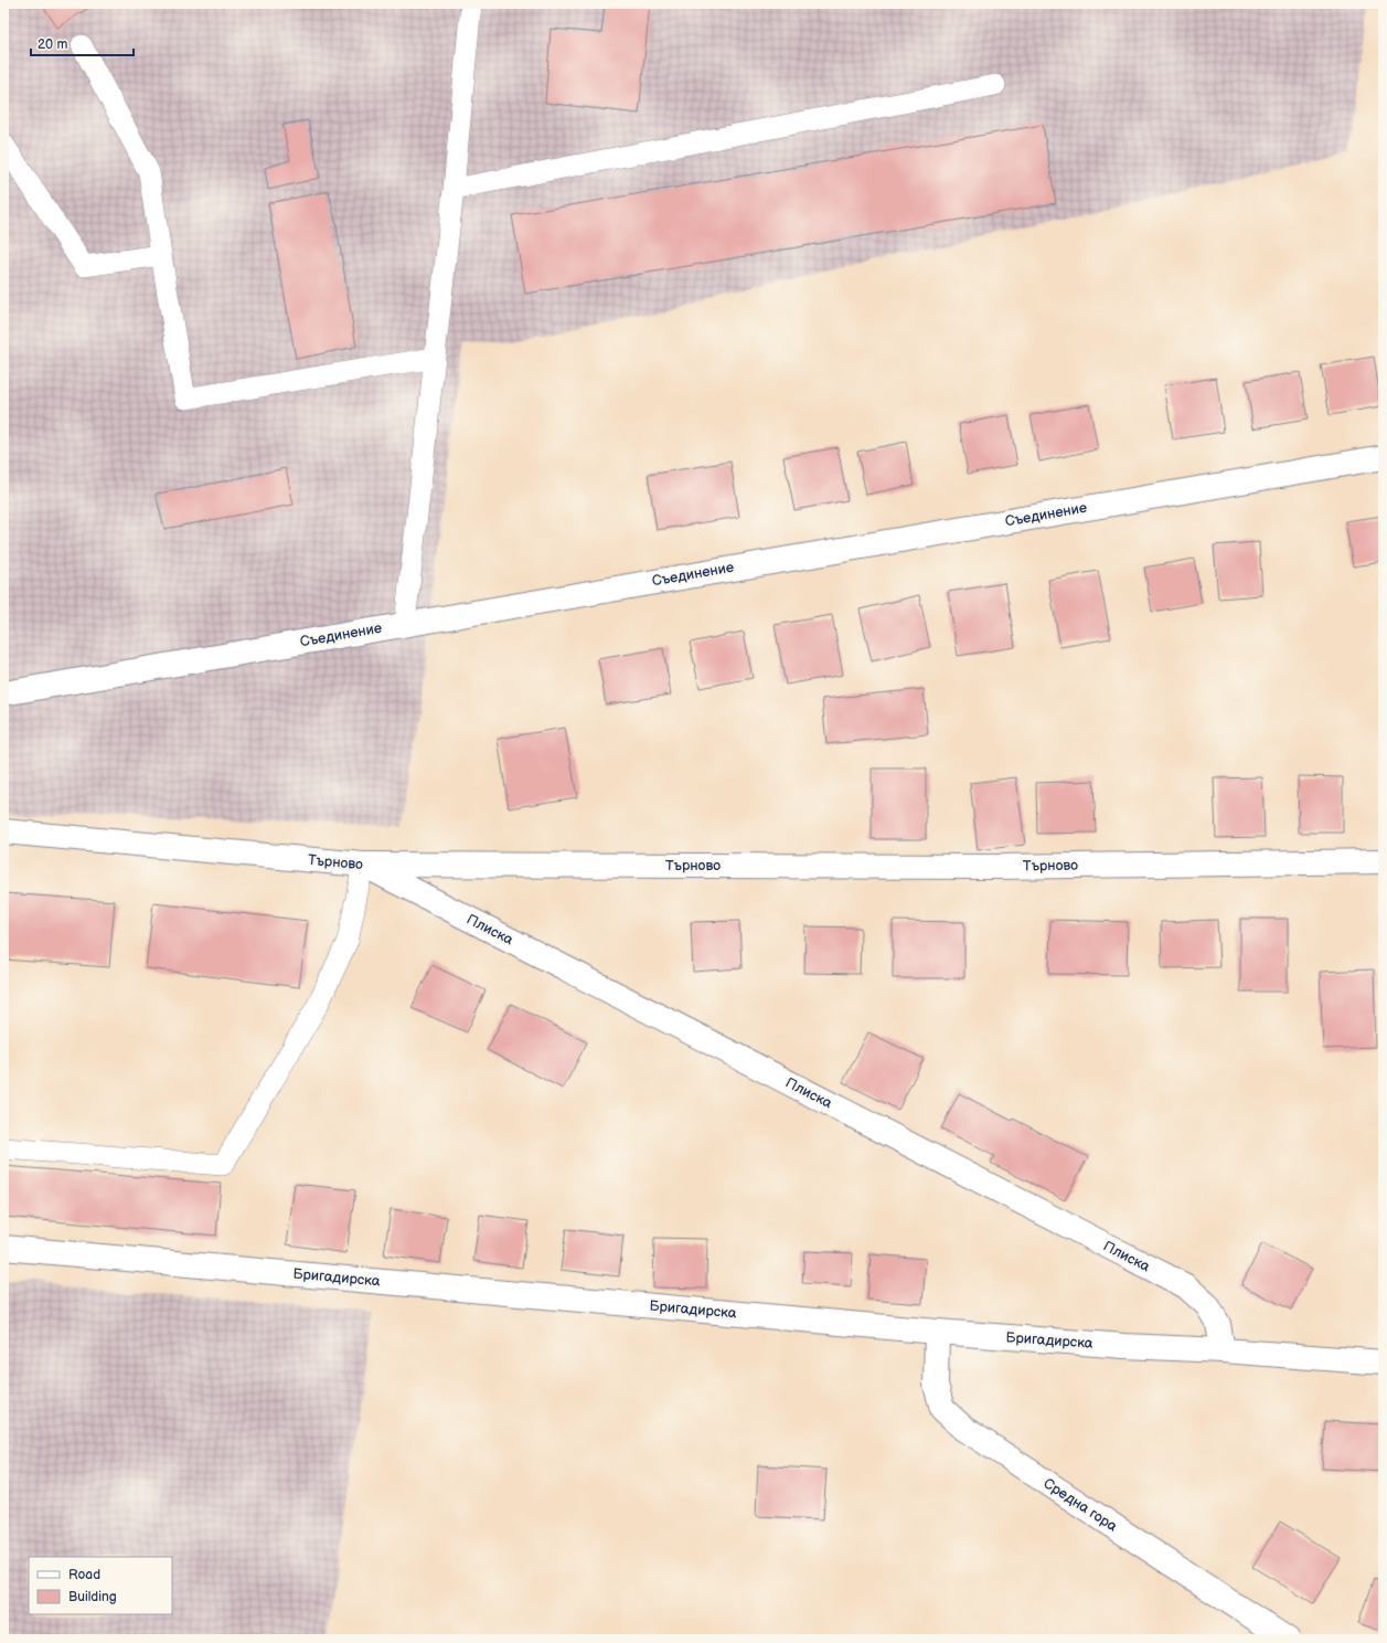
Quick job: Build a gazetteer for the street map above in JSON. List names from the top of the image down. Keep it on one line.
{"streets":{"street":["Съединение","Търново","Плиска","Бригадирска","Средна гора"]},"crossings":[["Търново","Плиска"],["Плиска","Бригадирска"],["Бригадирска","Средна гора"]],"legend":["Road","Building"],"scale_bar":"20 m"}
